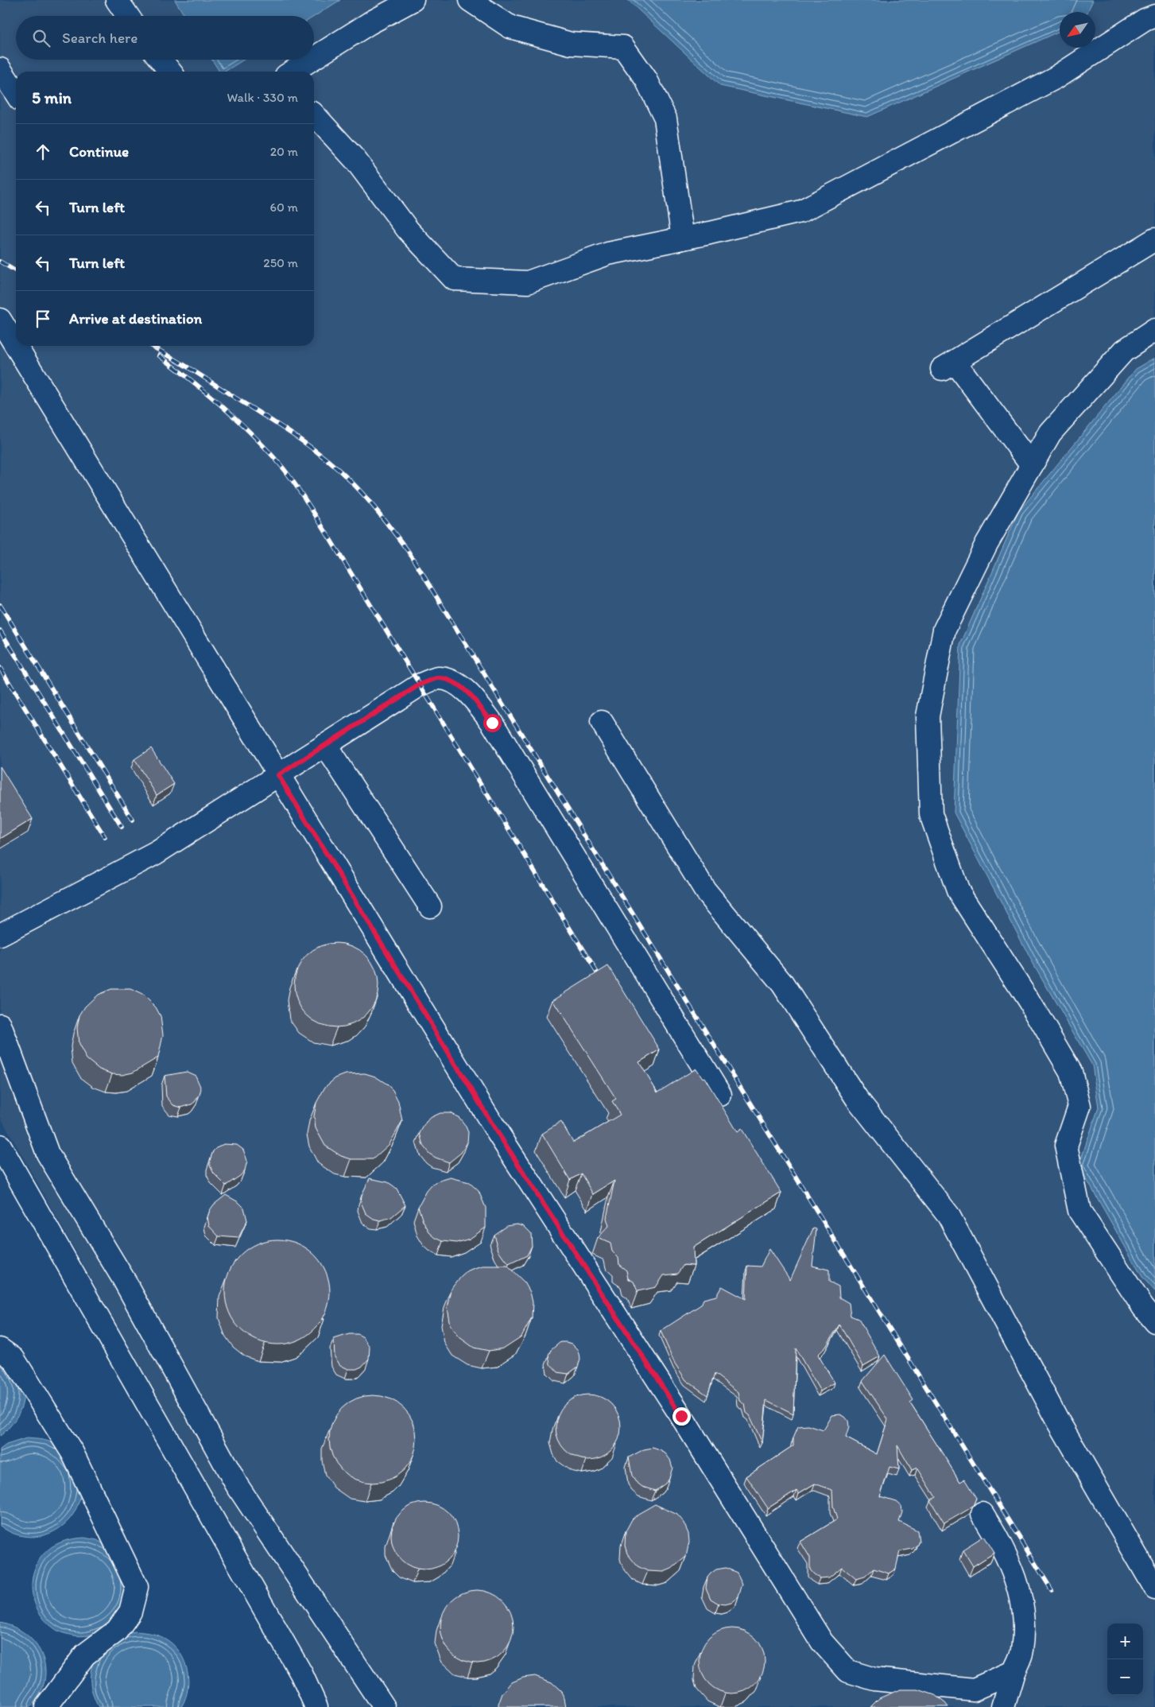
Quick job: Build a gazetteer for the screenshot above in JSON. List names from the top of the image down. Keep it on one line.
{"north":"bottom left","page":{"search":"Search here","heading":["5 min","Walk · 330 m"],"list":[["Continue","20 m"],["Turn left","60 m"],["Turn left","250 m"],"Arrive at destination"],"map_buttons":["+","−"]}}
